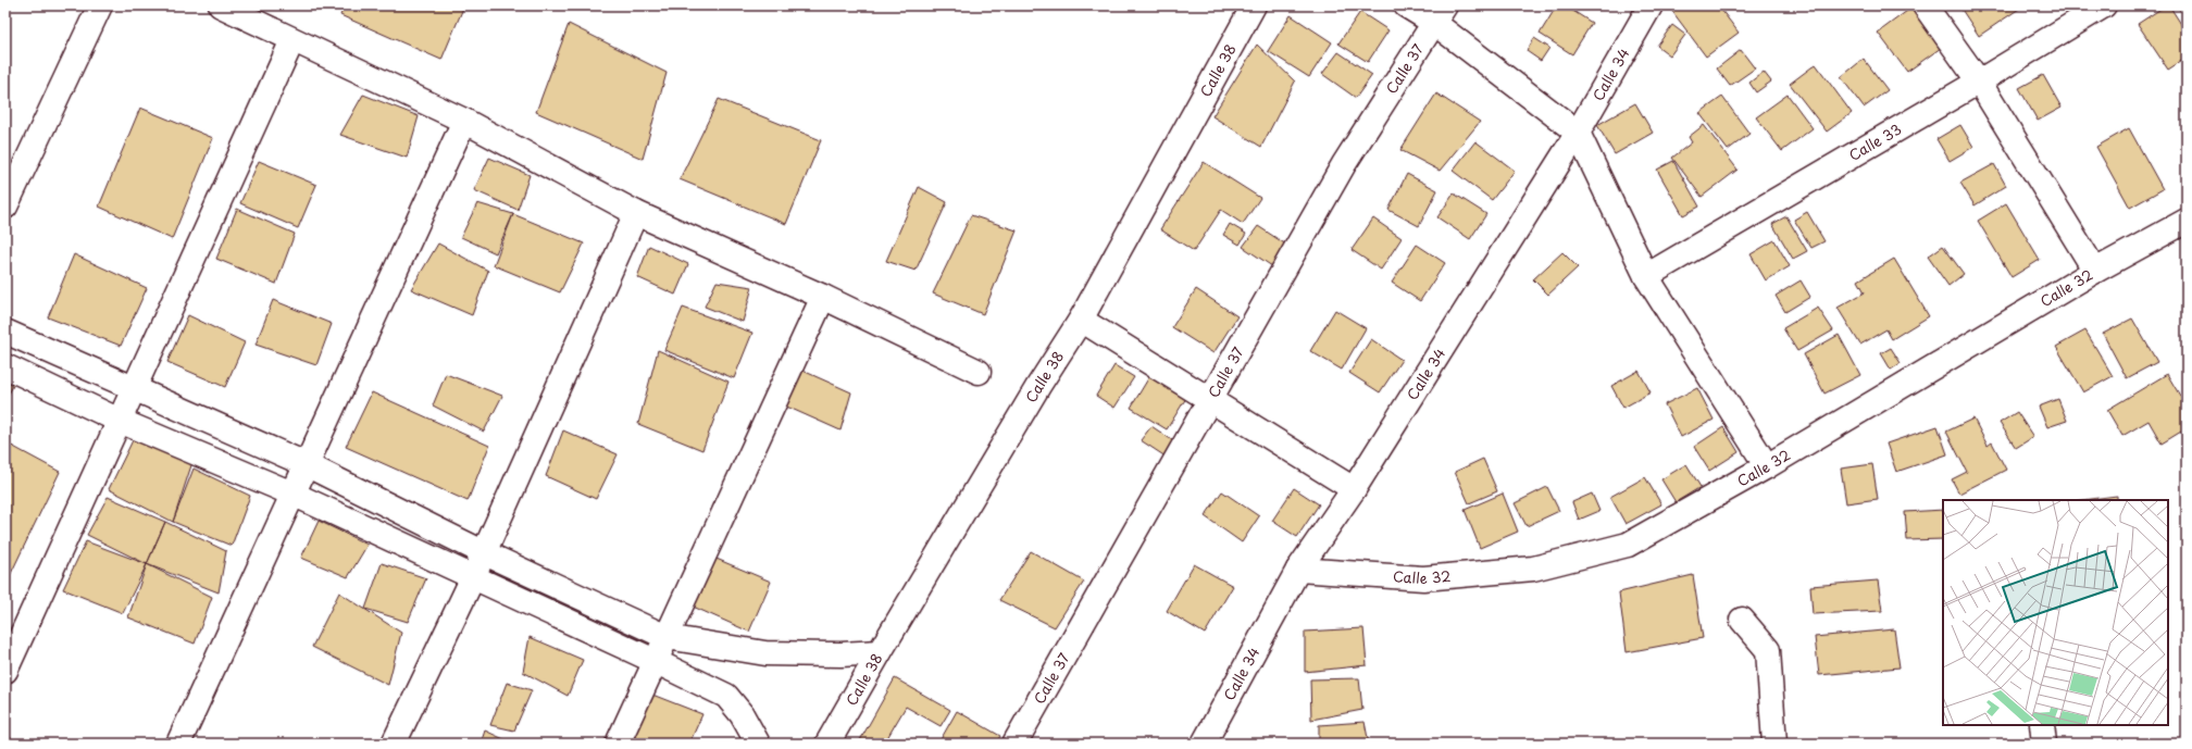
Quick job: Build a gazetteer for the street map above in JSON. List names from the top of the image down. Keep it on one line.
{"streets":{"street":["Calle 37","Calle 38","Calle 34","Calle 33","Calle 32"]},"crossings":[["Calle 34","Calle 32"]]}
